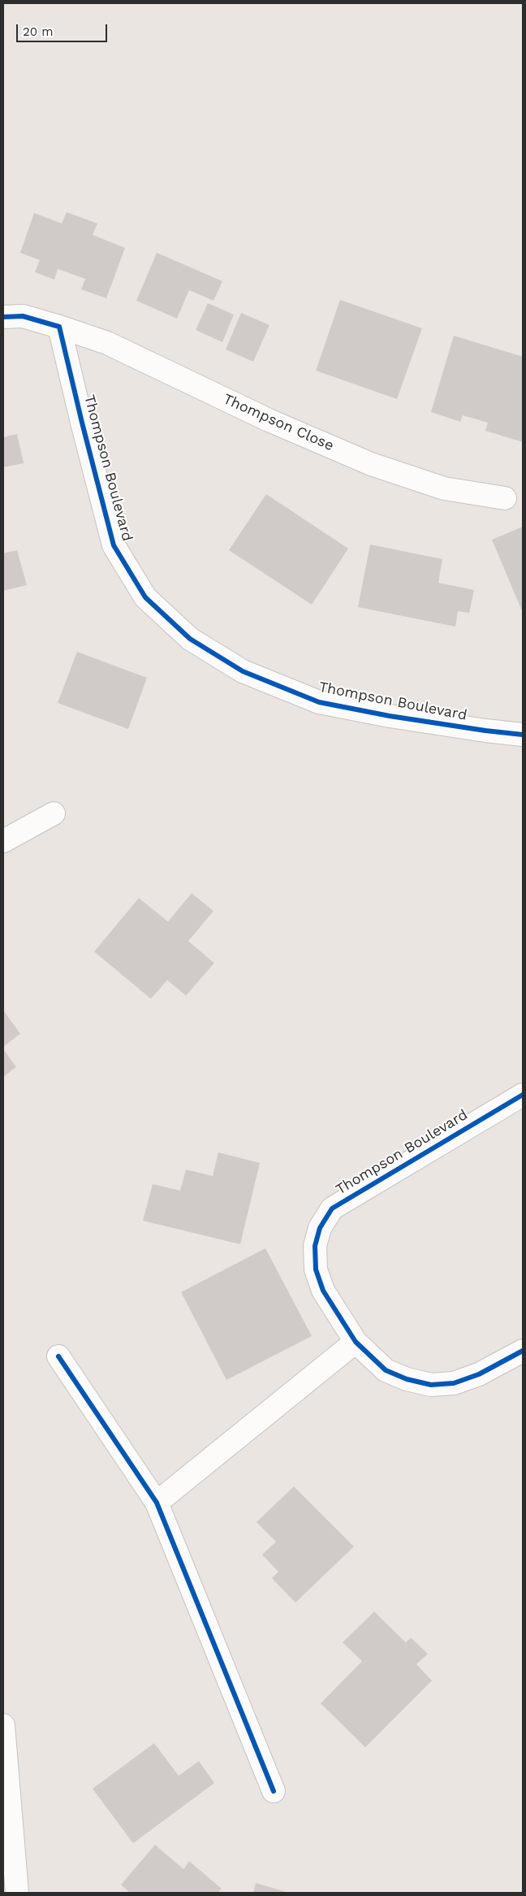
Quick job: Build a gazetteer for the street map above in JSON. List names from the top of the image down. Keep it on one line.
{"streets":{"street":["Thompson Close","Thompson Boulevard"]},"crossings":[["Thompson Close","Thompson Boulevard"]],"scale_bar":"20 m"}
